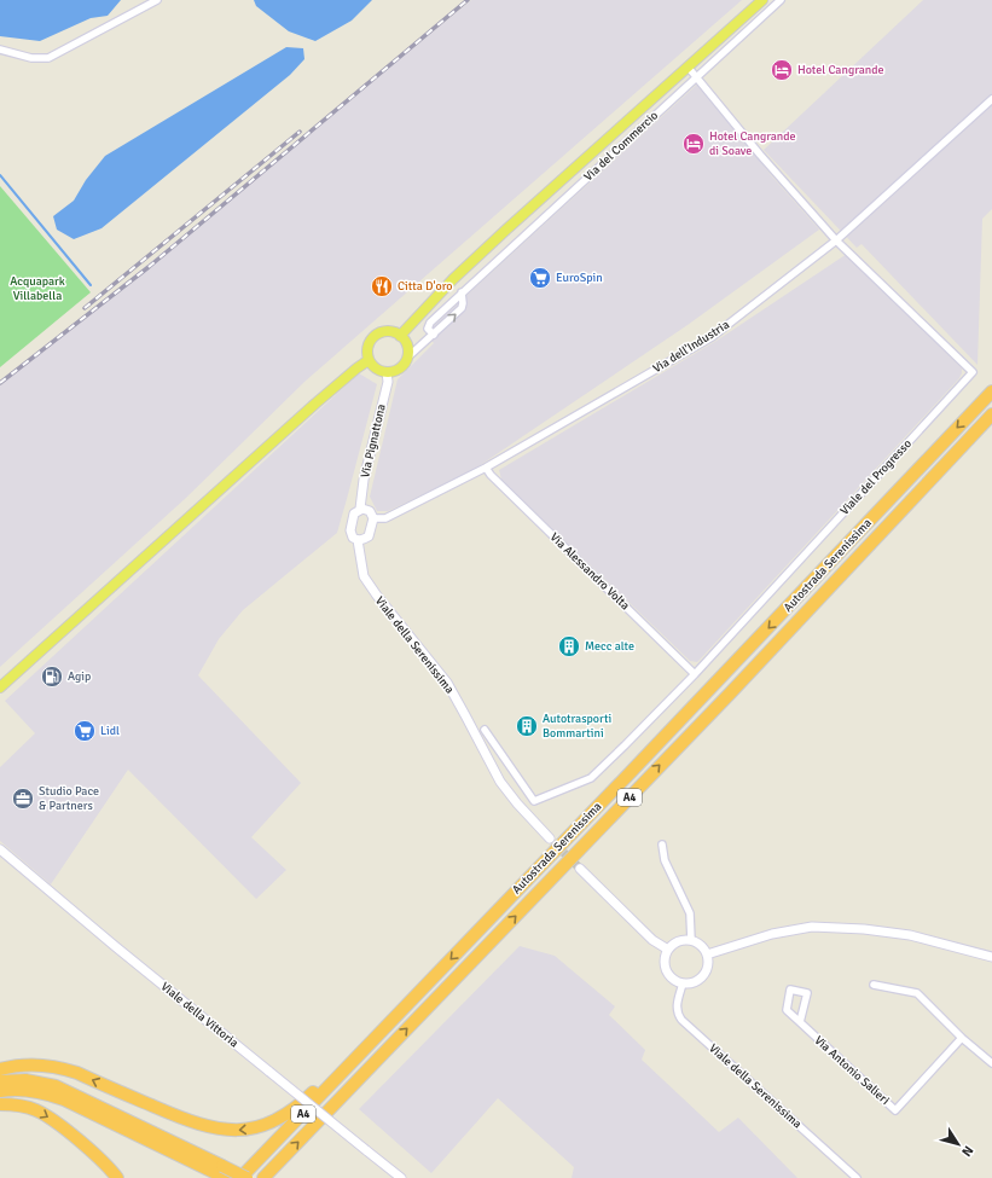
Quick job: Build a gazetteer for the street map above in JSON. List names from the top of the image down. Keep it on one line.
{"streets":{"highway":["Autostrada Serenissima","A4"],"street":["Via del Commercio","Via dell'Industria","Via Pignattona","Viale del Progresso","Via Alessandro Volta","Viale della Serenissima","Viale della Vittoria","Via Antonio Salieri"]},"crossings":[["Via del Commercio","Viale del Progresso"],["Via dell'Industria","Via Pignattona"],["Via dell'Industria","Viale del Progresso"],["Via dell'Industria","Via Alessandro Volta"],["Via dell'Industria","Viale della Serenissima"],["Via Pignattona","Viale della Serenissima"],["Viale del Progresso","Via Alessandro Volta"]],"parks":["Acquapark Villabella"],"places":{"hotel":["Hotel Cangrande","Hotel Cangrande di Soave"],"supermarket":["EuroSpin","Lidl"],"restaurant":["Citta D'oro"],"building":["Mecc alte","Autotrasporti Bommartini"],"fuel station":["Agip"],"office":["Studio Pace & Partners"]},"north":"bottom right"}
